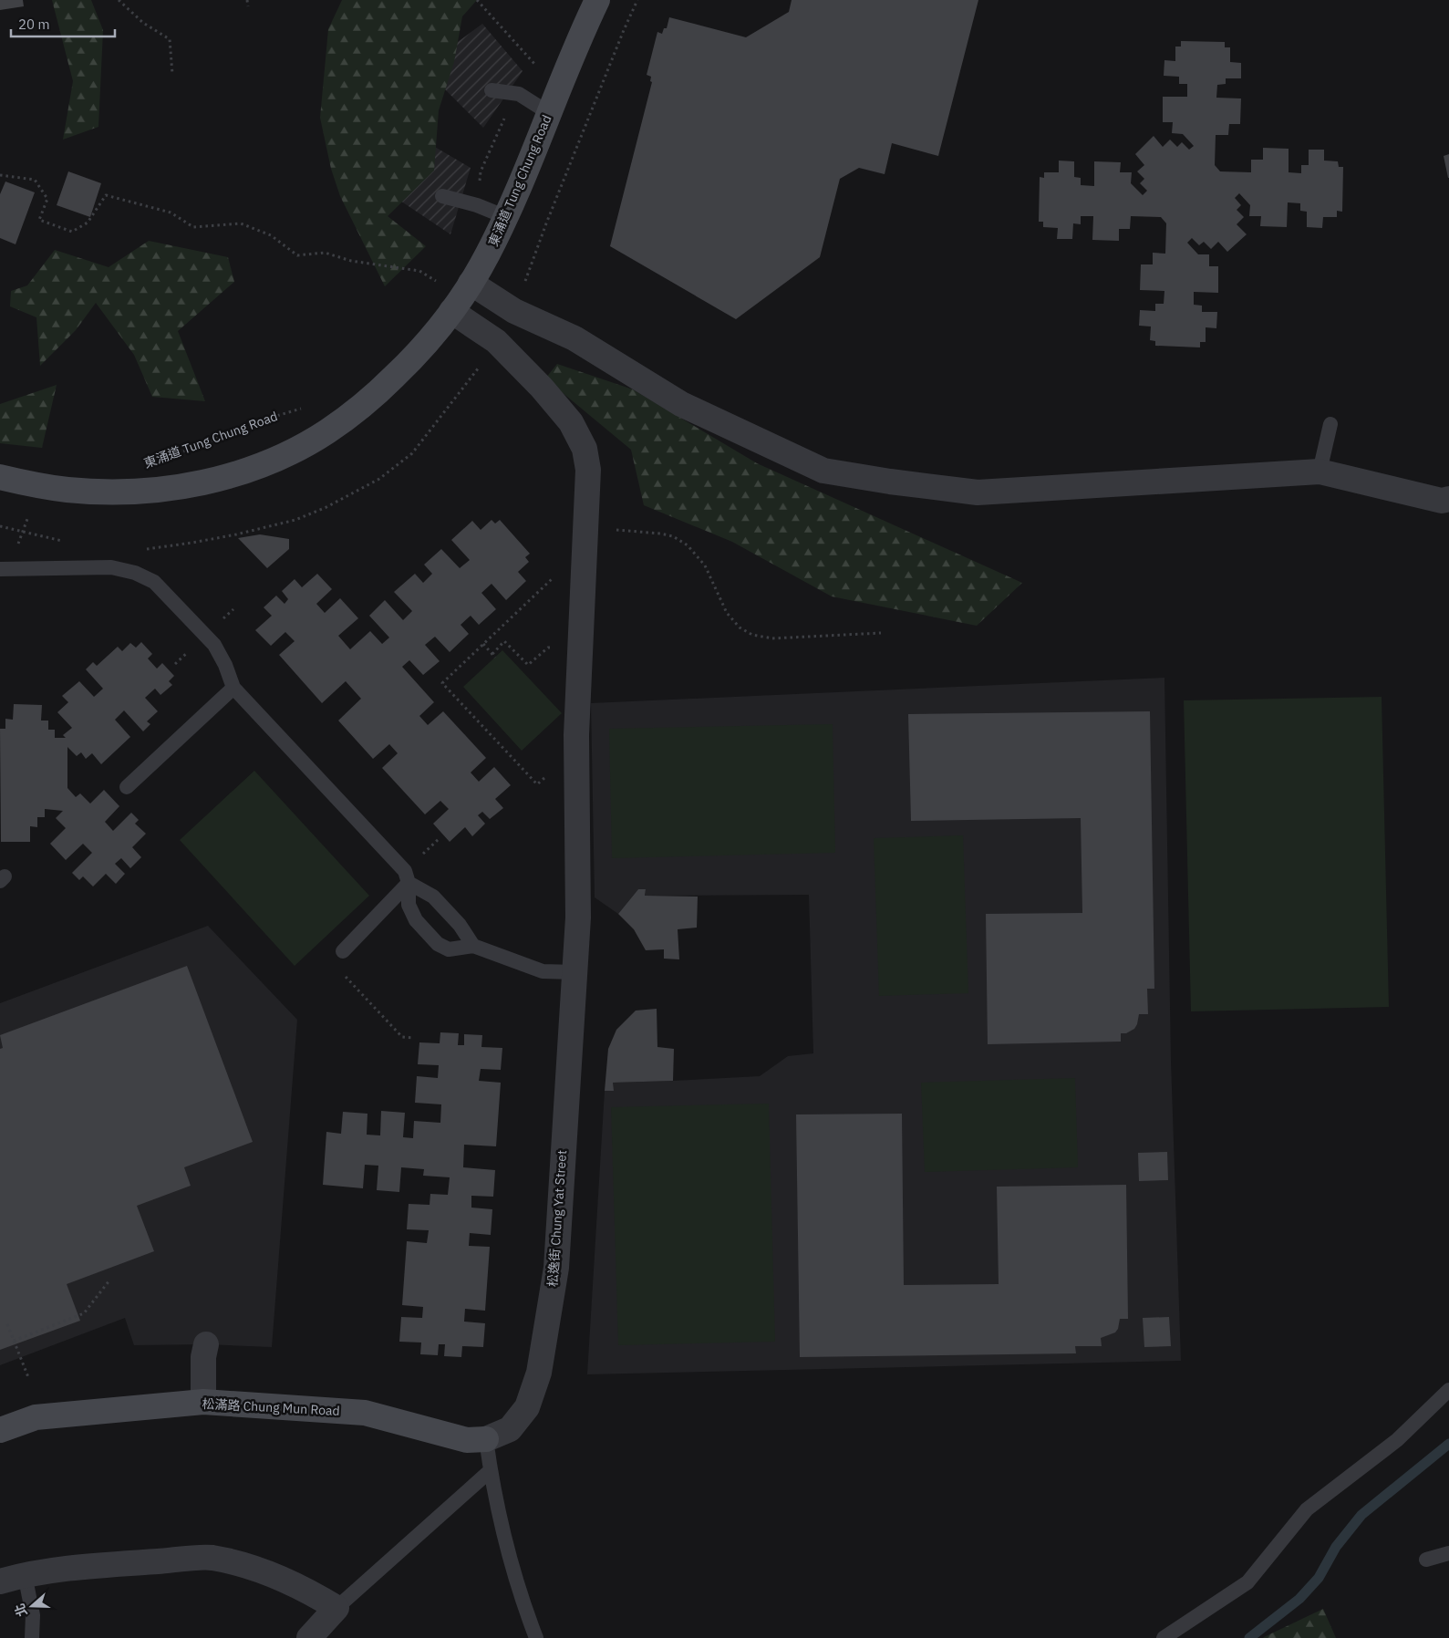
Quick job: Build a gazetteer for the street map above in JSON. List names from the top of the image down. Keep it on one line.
{"streets":{"main road":["東涌道 Tung Chung Road","松滿路 Chung Mun Road"],"street":["松逸街 Chung Yat Street"]},"crossings":[["東涌道 Tung Chung Road","松逸街 Chung Yat Street"],["松逸街 Chung Yat Street","松滿路 Chung Mun Road"]],"scale_bar":"20 m","north":"left"}
